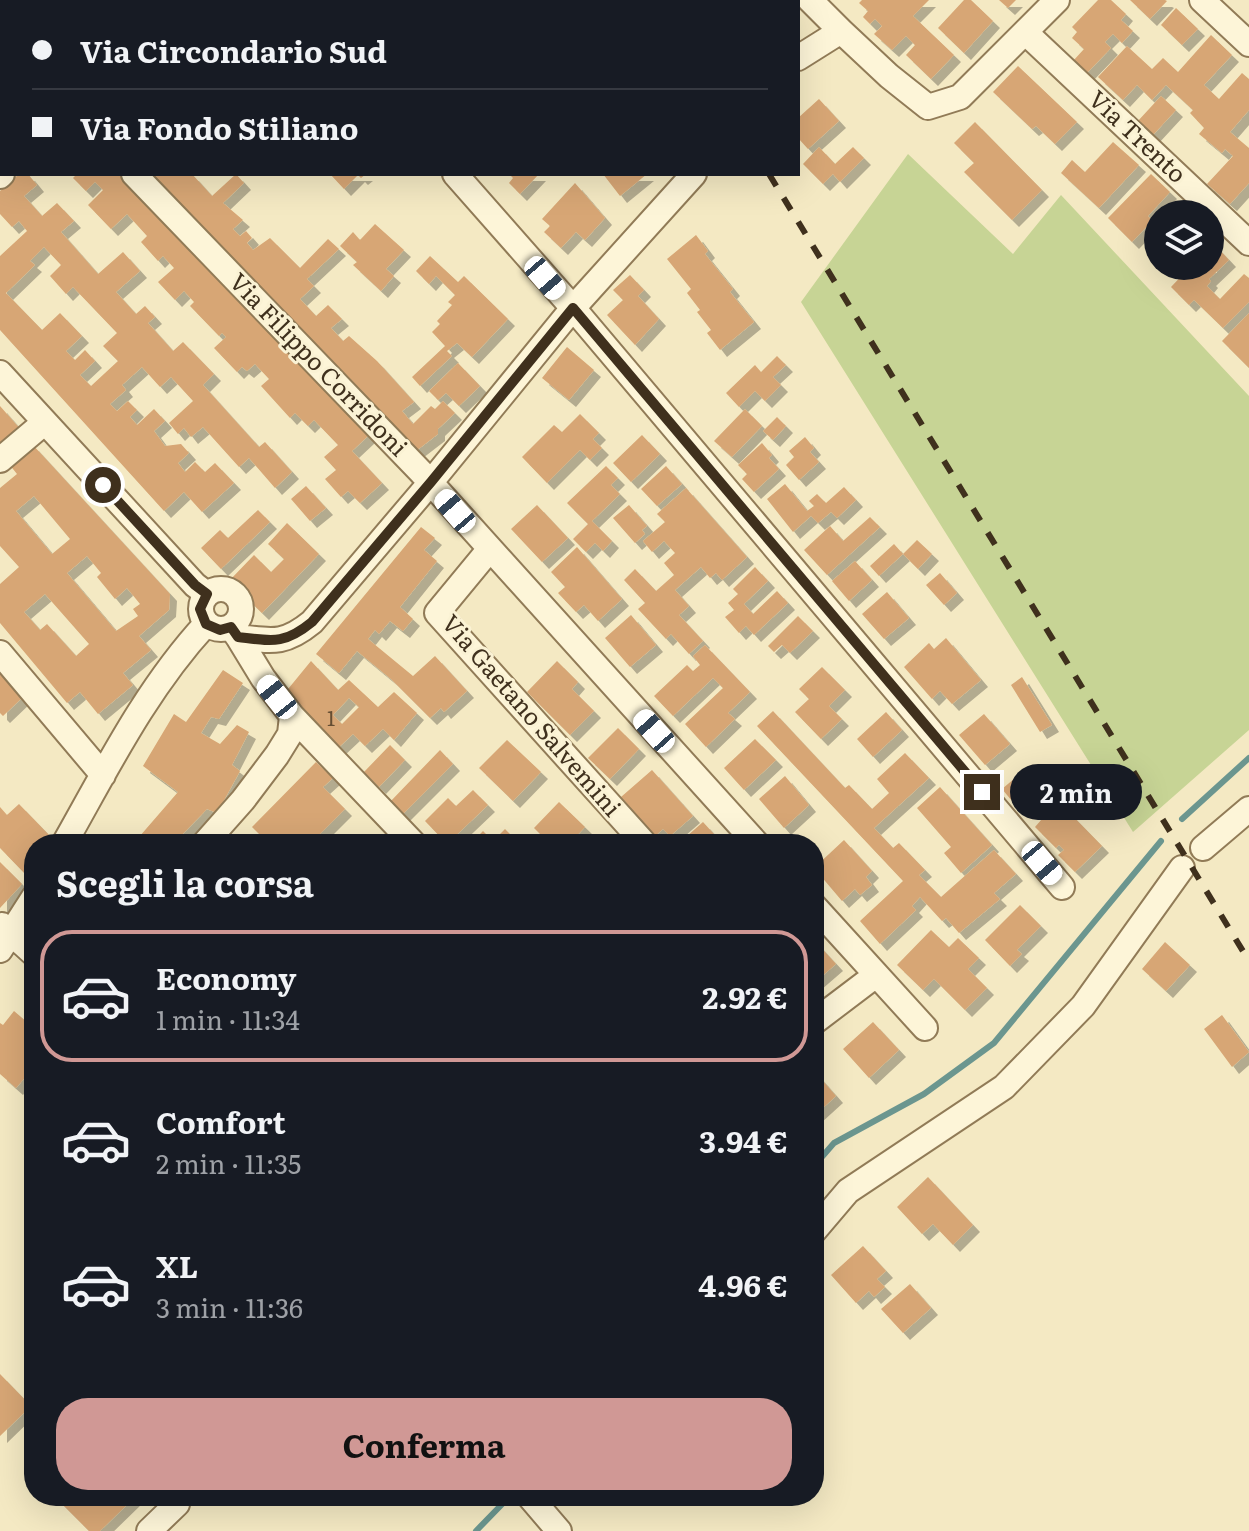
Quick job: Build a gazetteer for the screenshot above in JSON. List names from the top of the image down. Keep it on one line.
{"streets":{"street":["Via Trento","Via Filippo Corridoni","Via Gaetano Salvemini"]},"crossings":[["Via Filippo Corridoni","Via Gaetano Salvemini"]],"house_numbers":["1"],"page":{"banner":["Via Circondario Sud","Via Fondo Stiliano"],"bubble":"2 min","heading":"Scegli la corsa","list":[{"name":"Economy","note":"1 min · 11:34","value":"2.92 €"},{"name":"Comfort","note":"2 min · 11:35","value":"3.94 €"},{"name":"XL","note":"3 min · 11:36","value":"4.96 €"}],"buttons":"Conferma"}}
